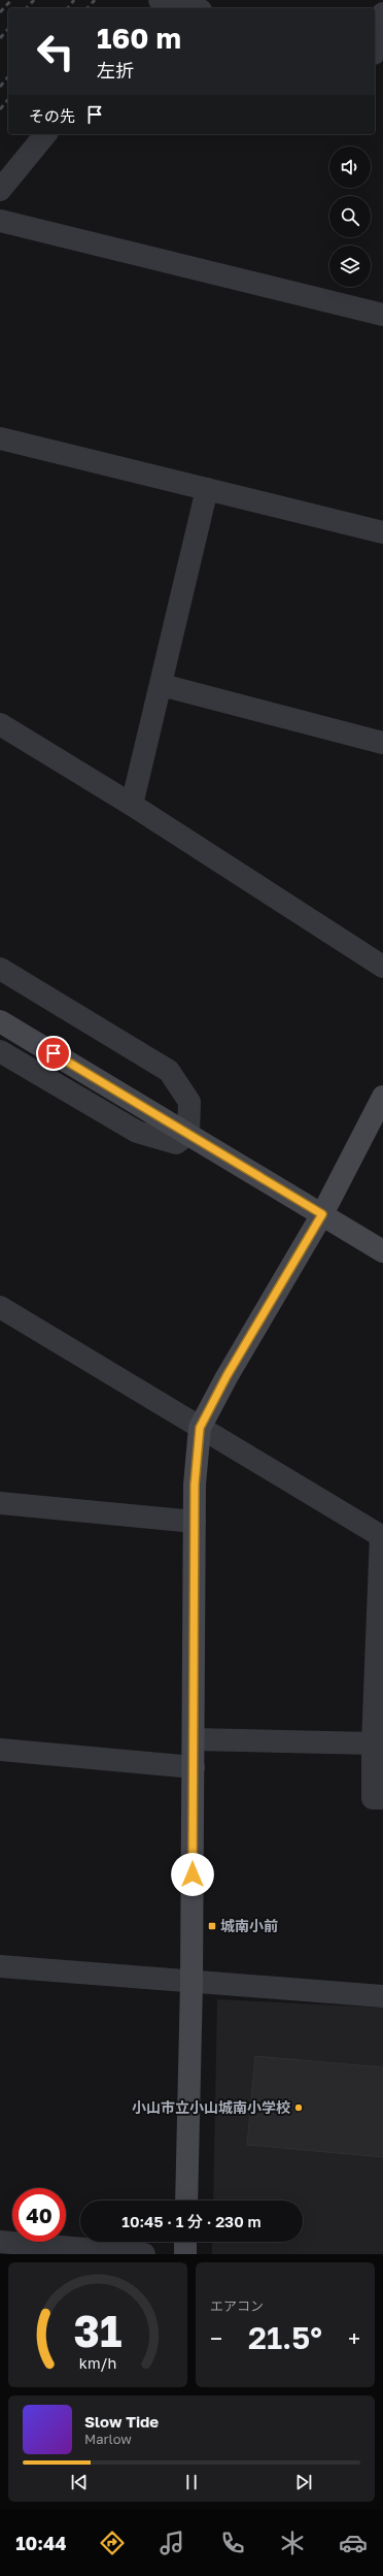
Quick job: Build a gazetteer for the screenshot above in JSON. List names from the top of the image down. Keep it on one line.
{"places":{"transit":["城南小前"],"other":["小山市立小山城南小学校"]},"page":{"turn":["160 m","左折"],"then":"その先","limit":"40","trip":"10:45 · 1 分 · 230 m","tile":"エアコン","heat":["−","21.5°","+"],"song":["Slow Tide","Marlow"],"tabs":"10:44","gauge":["31","km/h"]}}
